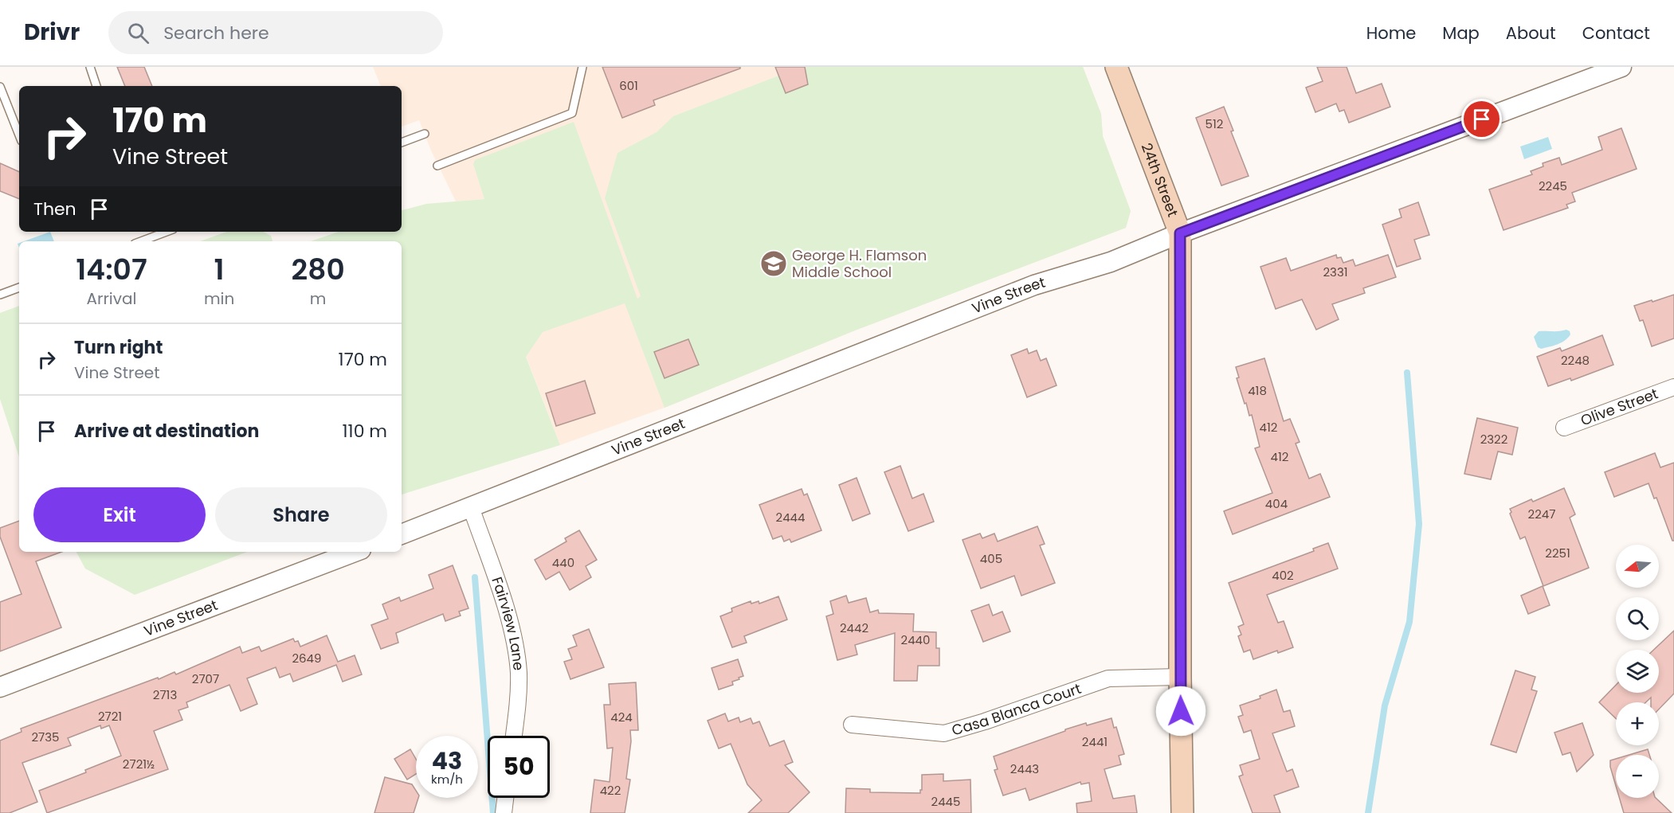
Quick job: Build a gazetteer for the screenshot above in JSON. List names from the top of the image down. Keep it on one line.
{"streets":{"main road":["24th Street"],"street":["Vine Street","Olive Street","Fairview Lane","Casa Blanca Court"]},"crossings":[["24th Street","Vine Street"],["24th Street","Casa Blanca Court"],["Vine Street","Fairview Lane"]],"places":{"school or university":["George H. Flamson Middle School"]},"house_numbers":["601","512","2245","2331","2248","418","412","2322","412","404","2247","2444","2251","405","440","402","2442","2440","2649","2707","2713","2721","424","2735","2441","2721½","2443","422","2445"],"north":"left","page":{"header":"Drivr","search":"Search here","nav":["Home","Map","About","Contact"],"turn":["170 m","Vine Street"],"then":"Then","eta":["14:07","Arrival","1","min","280","m"],"list":[{"name":"Turn right","note":"Vine Street","value":"170 m"},{"name":"Arrive at destination","value":"110 m"}],"buttons":["Exit","Share"],"map_buttons":["+","−"],"speed":"43 km/h","limit":"50"}}
